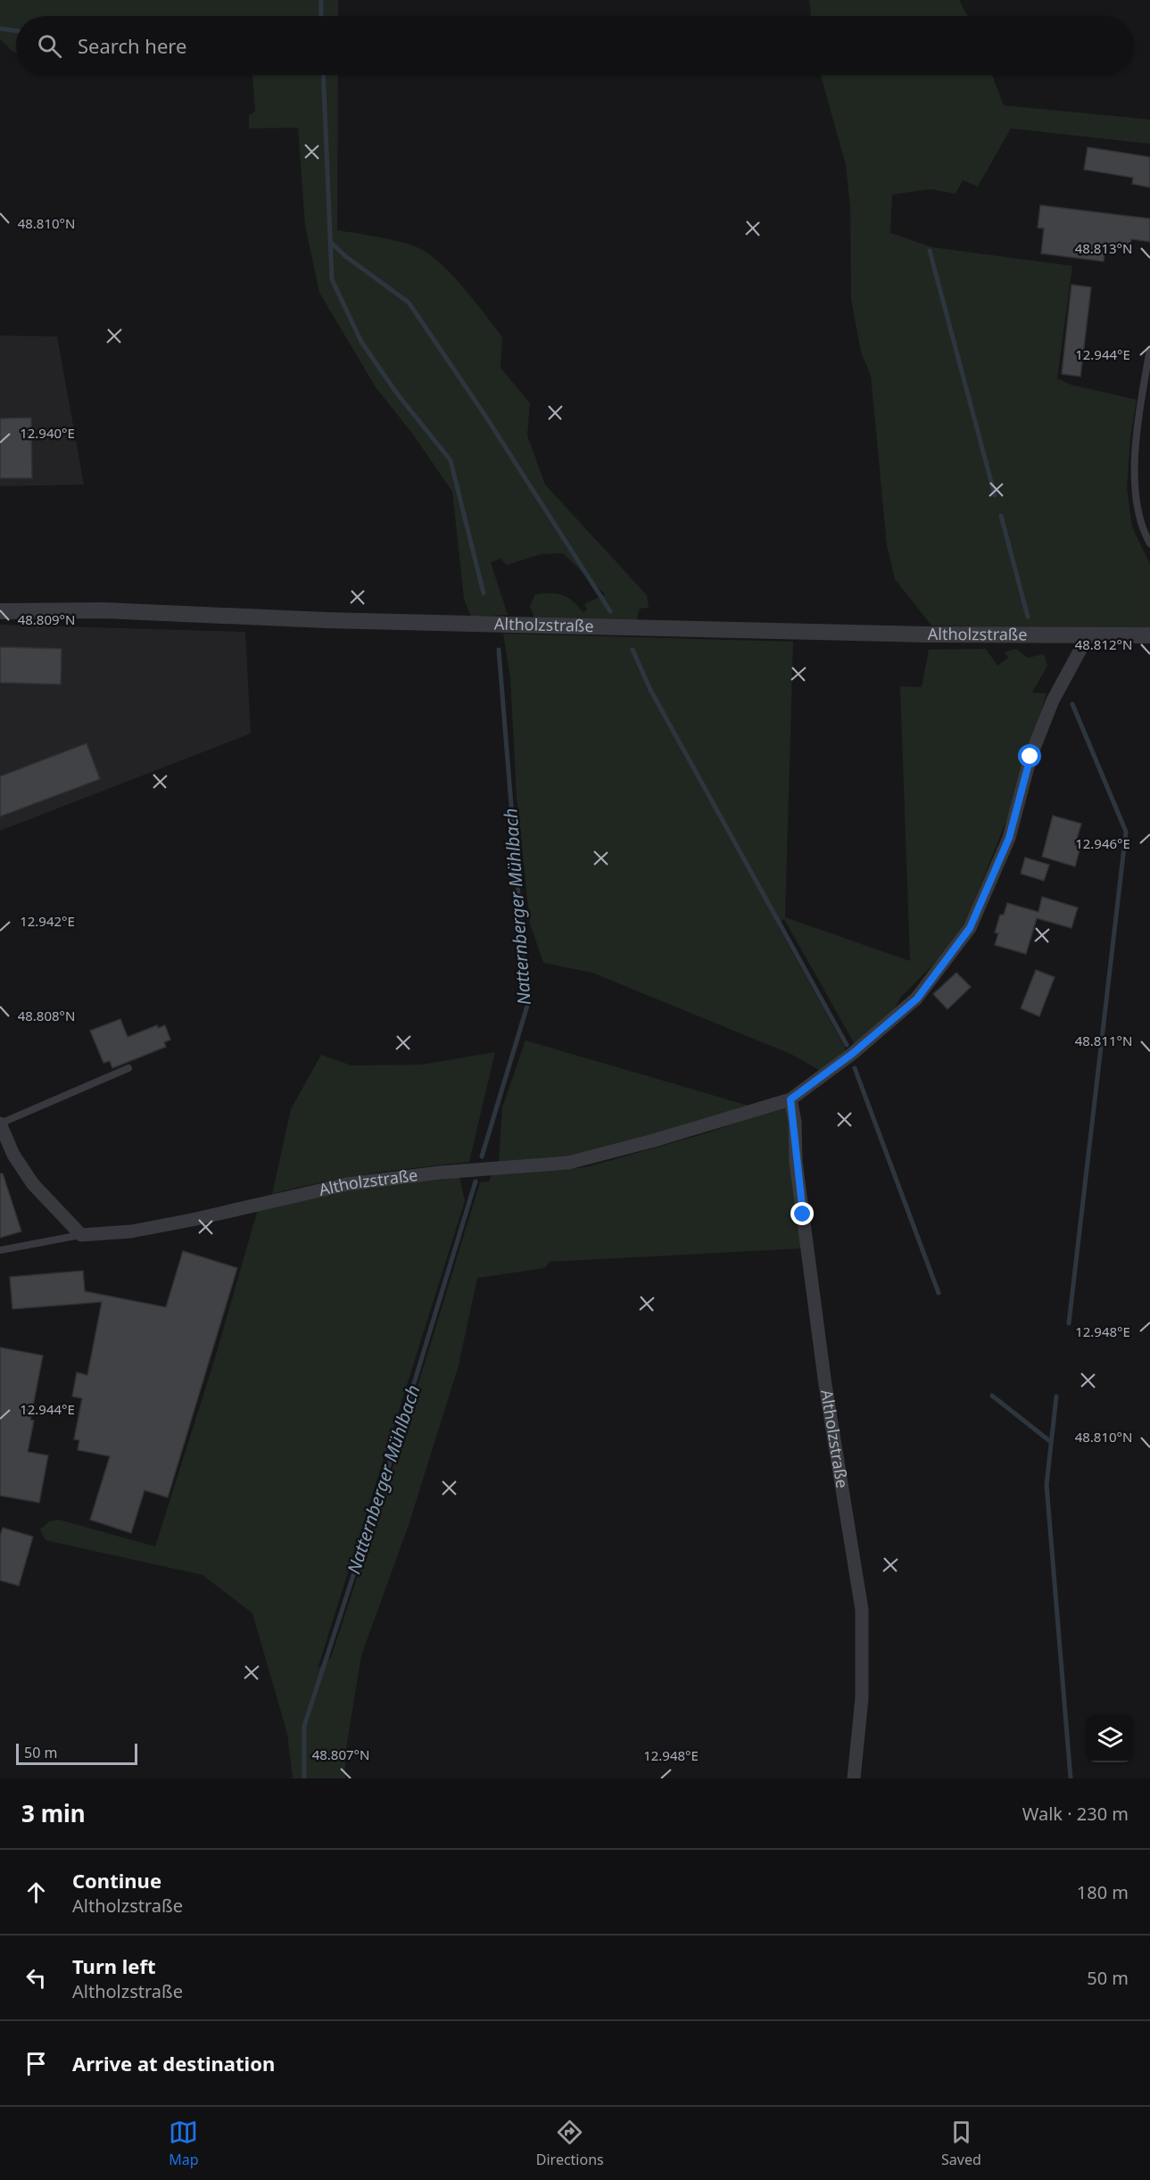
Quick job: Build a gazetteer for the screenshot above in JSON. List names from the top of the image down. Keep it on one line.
{"streets":{"street":["Altholzstraße"]},"water":["Natternberger Mühlbach"],"scale_bar":"50 m","page":{"search":"Search here","scale":"50 m","heading":["3 min","Walk · 230 m"],"list":[["Continue","Altholzstraße","180 m"],["Turn left","Altholzstraße","50 m"],"Arrive at destination"],"nav":["Map","Directions","Saved"]},"coordinates":["48.810°N","48.813°N","12.944°E","12.940°E","48.809°N","48.812°N","12.946°E","12.942°E","48.808°N","48.811°N","12.948°E","48.807°N"]}
